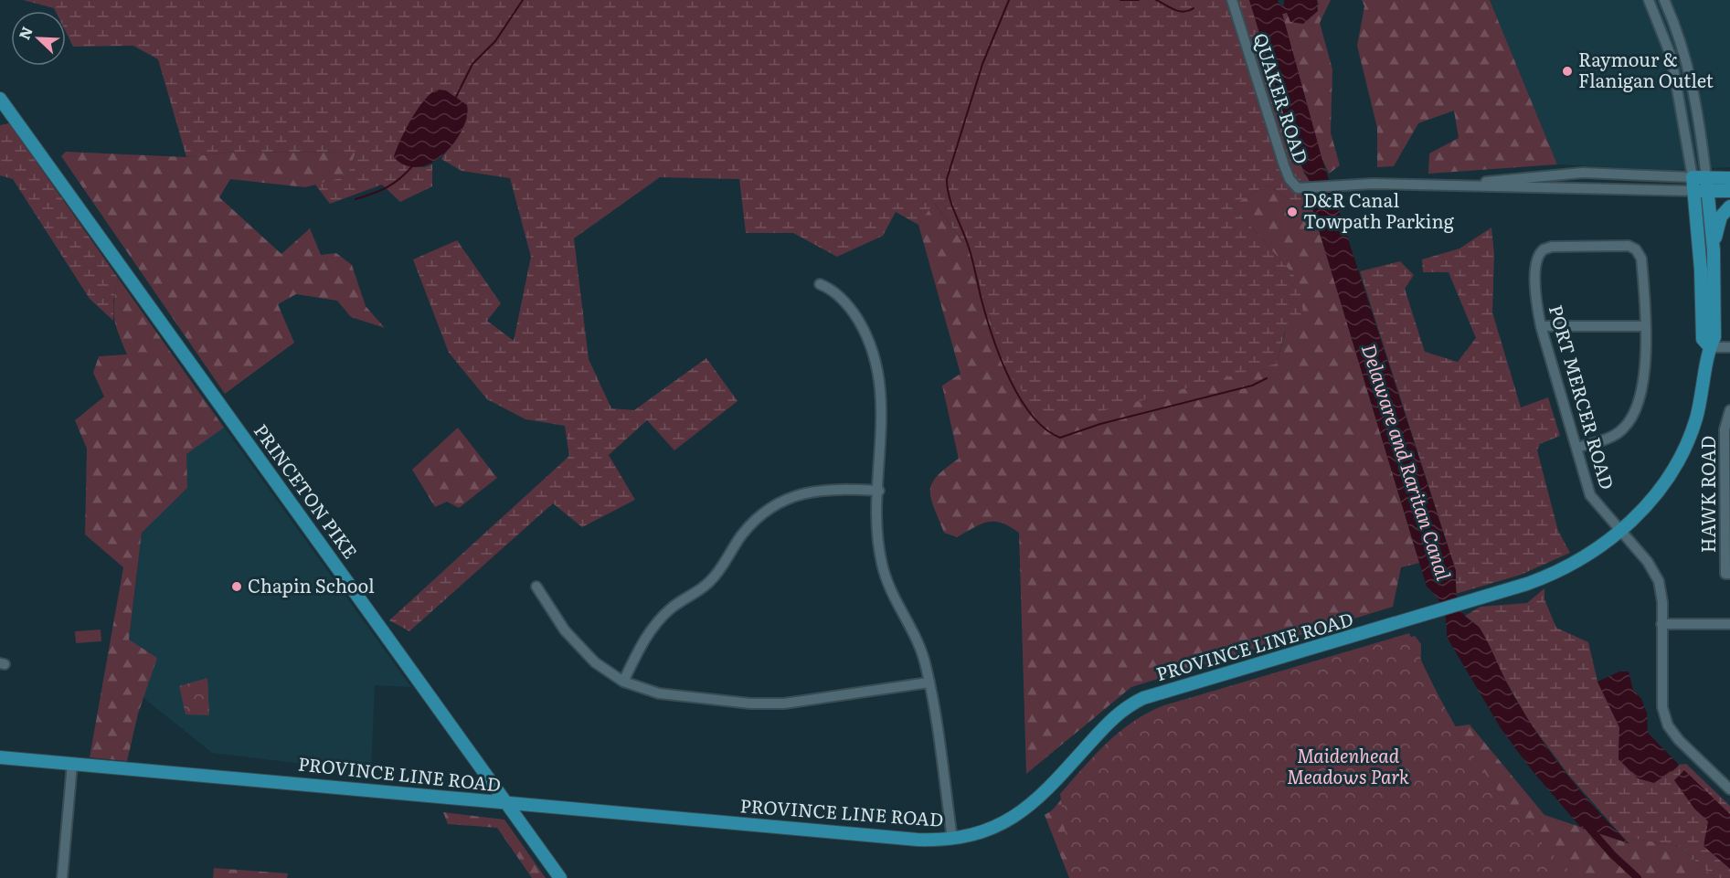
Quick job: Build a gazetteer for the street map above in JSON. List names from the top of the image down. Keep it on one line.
{"streets":{"main road":["PRINCETON PIKE","PROVINCE LINE ROAD"],"street":["QUAKER ROAD","PORT MERCER ROAD","HAWK ROAD"]},"crossings":[["QUAKER ROAD","PROVINCE LINE ROAD"],["PORT MERCER ROAD","PROVINCE LINE ROAD"],["PRINCETON PIKE","PROVINCE LINE ROAD"]],"water":["Delaware and Raritan Canal"],"parks":["Maidenhead Meadows Park"],"places":["Raymour & Flanigan Outlet","D&R Canal Towpath Parking","Chapin School"],"north":"top left"}
